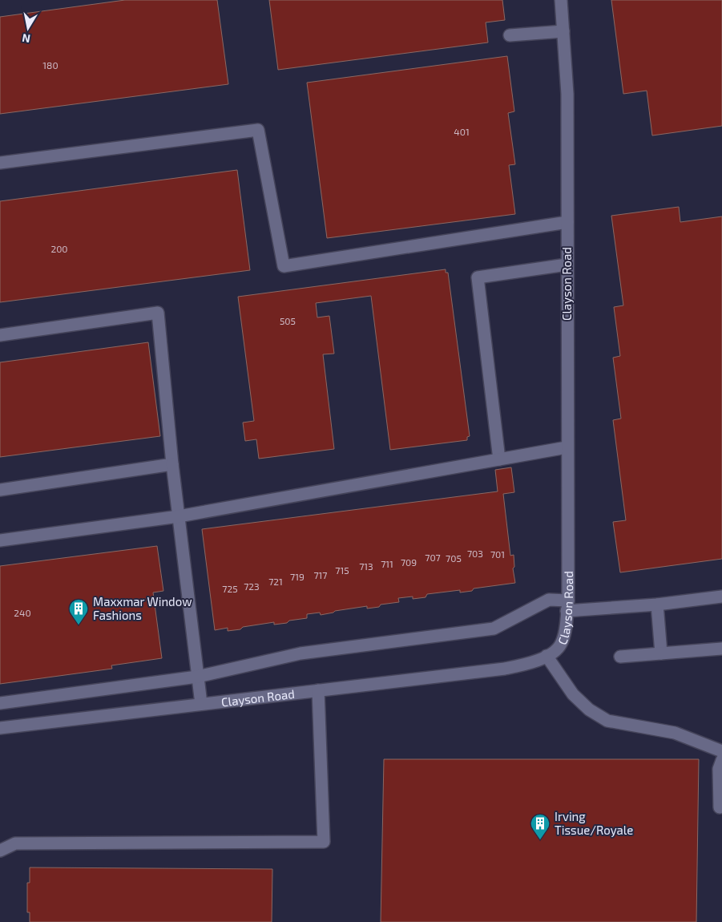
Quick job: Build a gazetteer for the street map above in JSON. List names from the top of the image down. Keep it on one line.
{"streets":{"street":["Clayson Road"]},"places":{"building":["Maxxmar Window Fashions","Irving Tissue/Royale"]},"house_numbers":["180","401","200","505","703","701","707","705","709","711","713","715","717","719","721","723","725","240"],"north":"bottom"}
